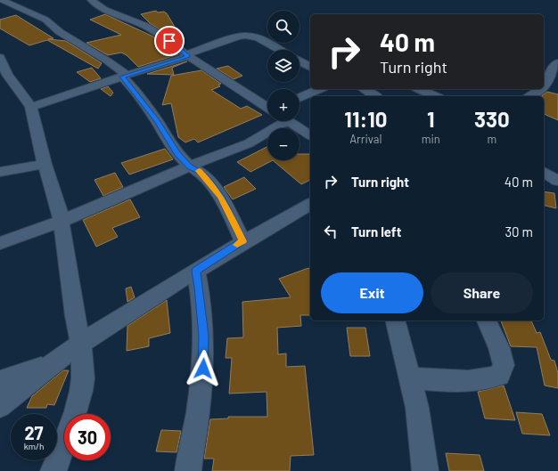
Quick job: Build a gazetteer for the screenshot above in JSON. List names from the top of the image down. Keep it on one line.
{"page":{"map_buttons":["+","−"],"turn":["40 m","Turn right"],"eta":["11:10","Arrival","1","min","330","m"],"list":[{"name":"Turn right","value":"40 m"},{"name":"Turn left","value":"30 m"}],"buttons":["Exit","Share"],"speed":"27 km/h","limit":"30"}}
